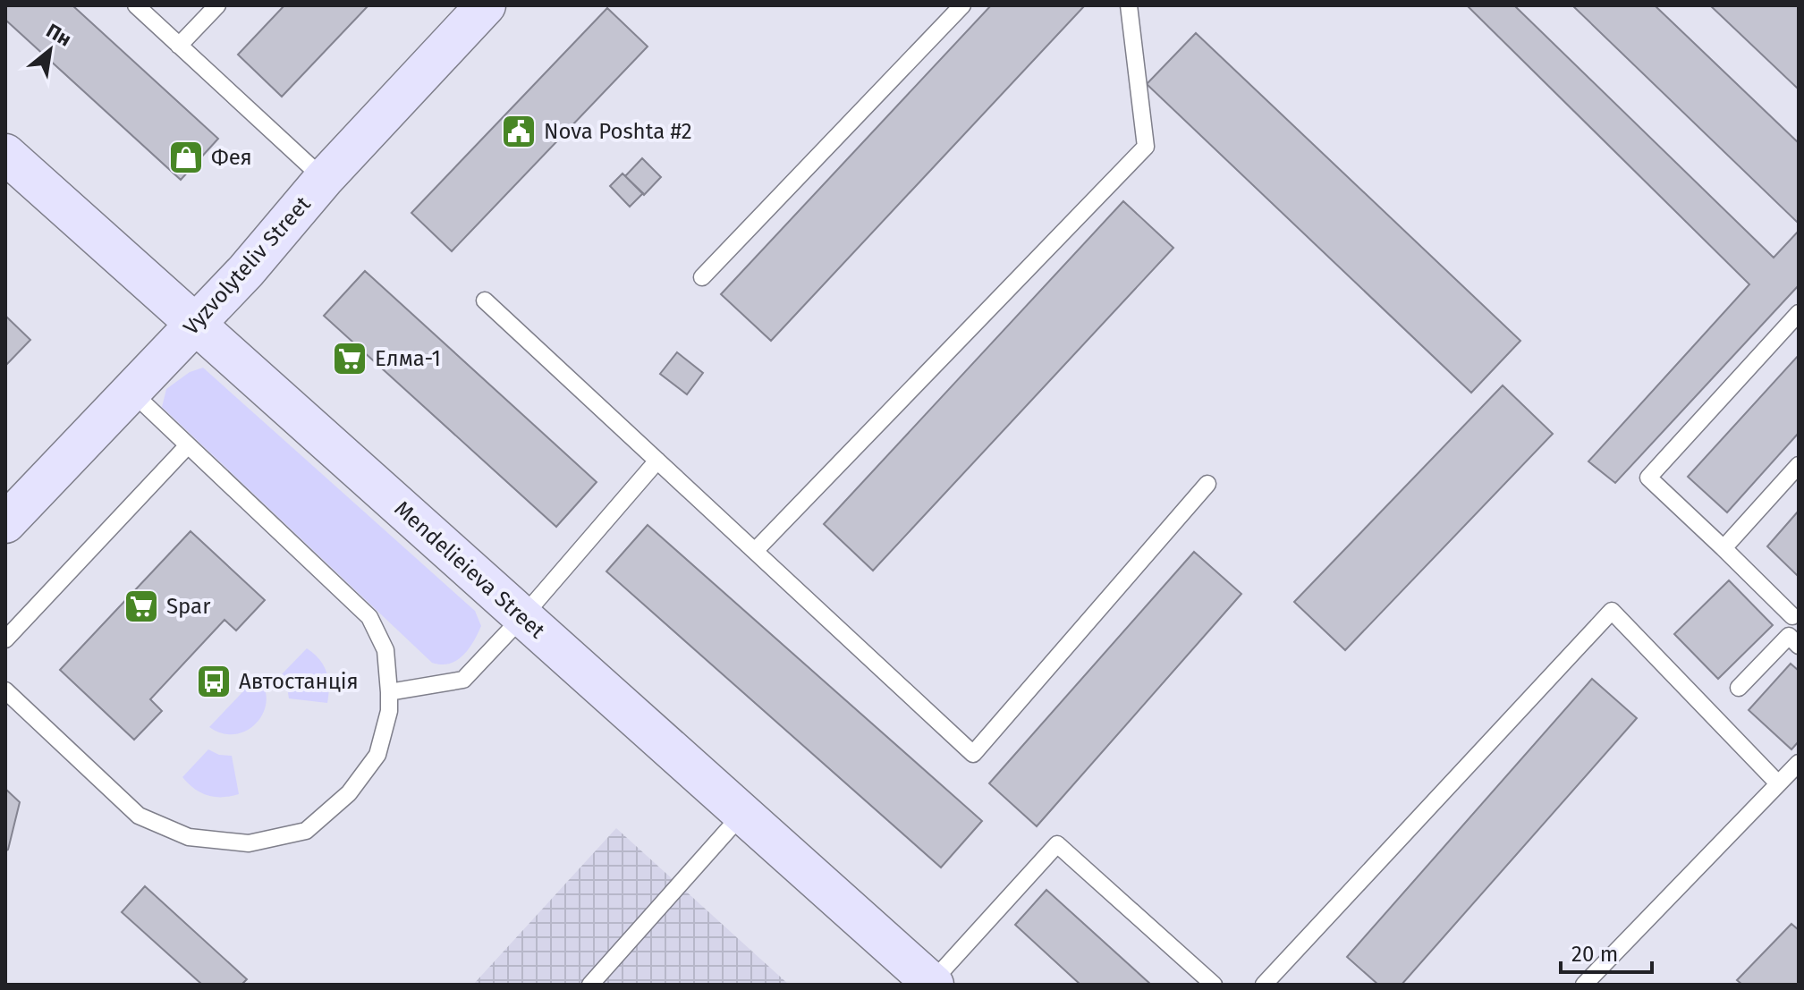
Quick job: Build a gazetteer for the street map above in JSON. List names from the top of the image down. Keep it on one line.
{"streets":{"street":["Vyzvolyteliv Street","Mendelieieva Street"]},"crossings":[["Vyzvolyteliv Street","Mendelieieva Street"]],"places":{"public building":["Nova Poshta #2"],"shop":["Фея"],"supermarket":["Елма-1","Spar"],"bus stop":["Автостанція"]},"scale_bar":"20 m","north":"top right"}
